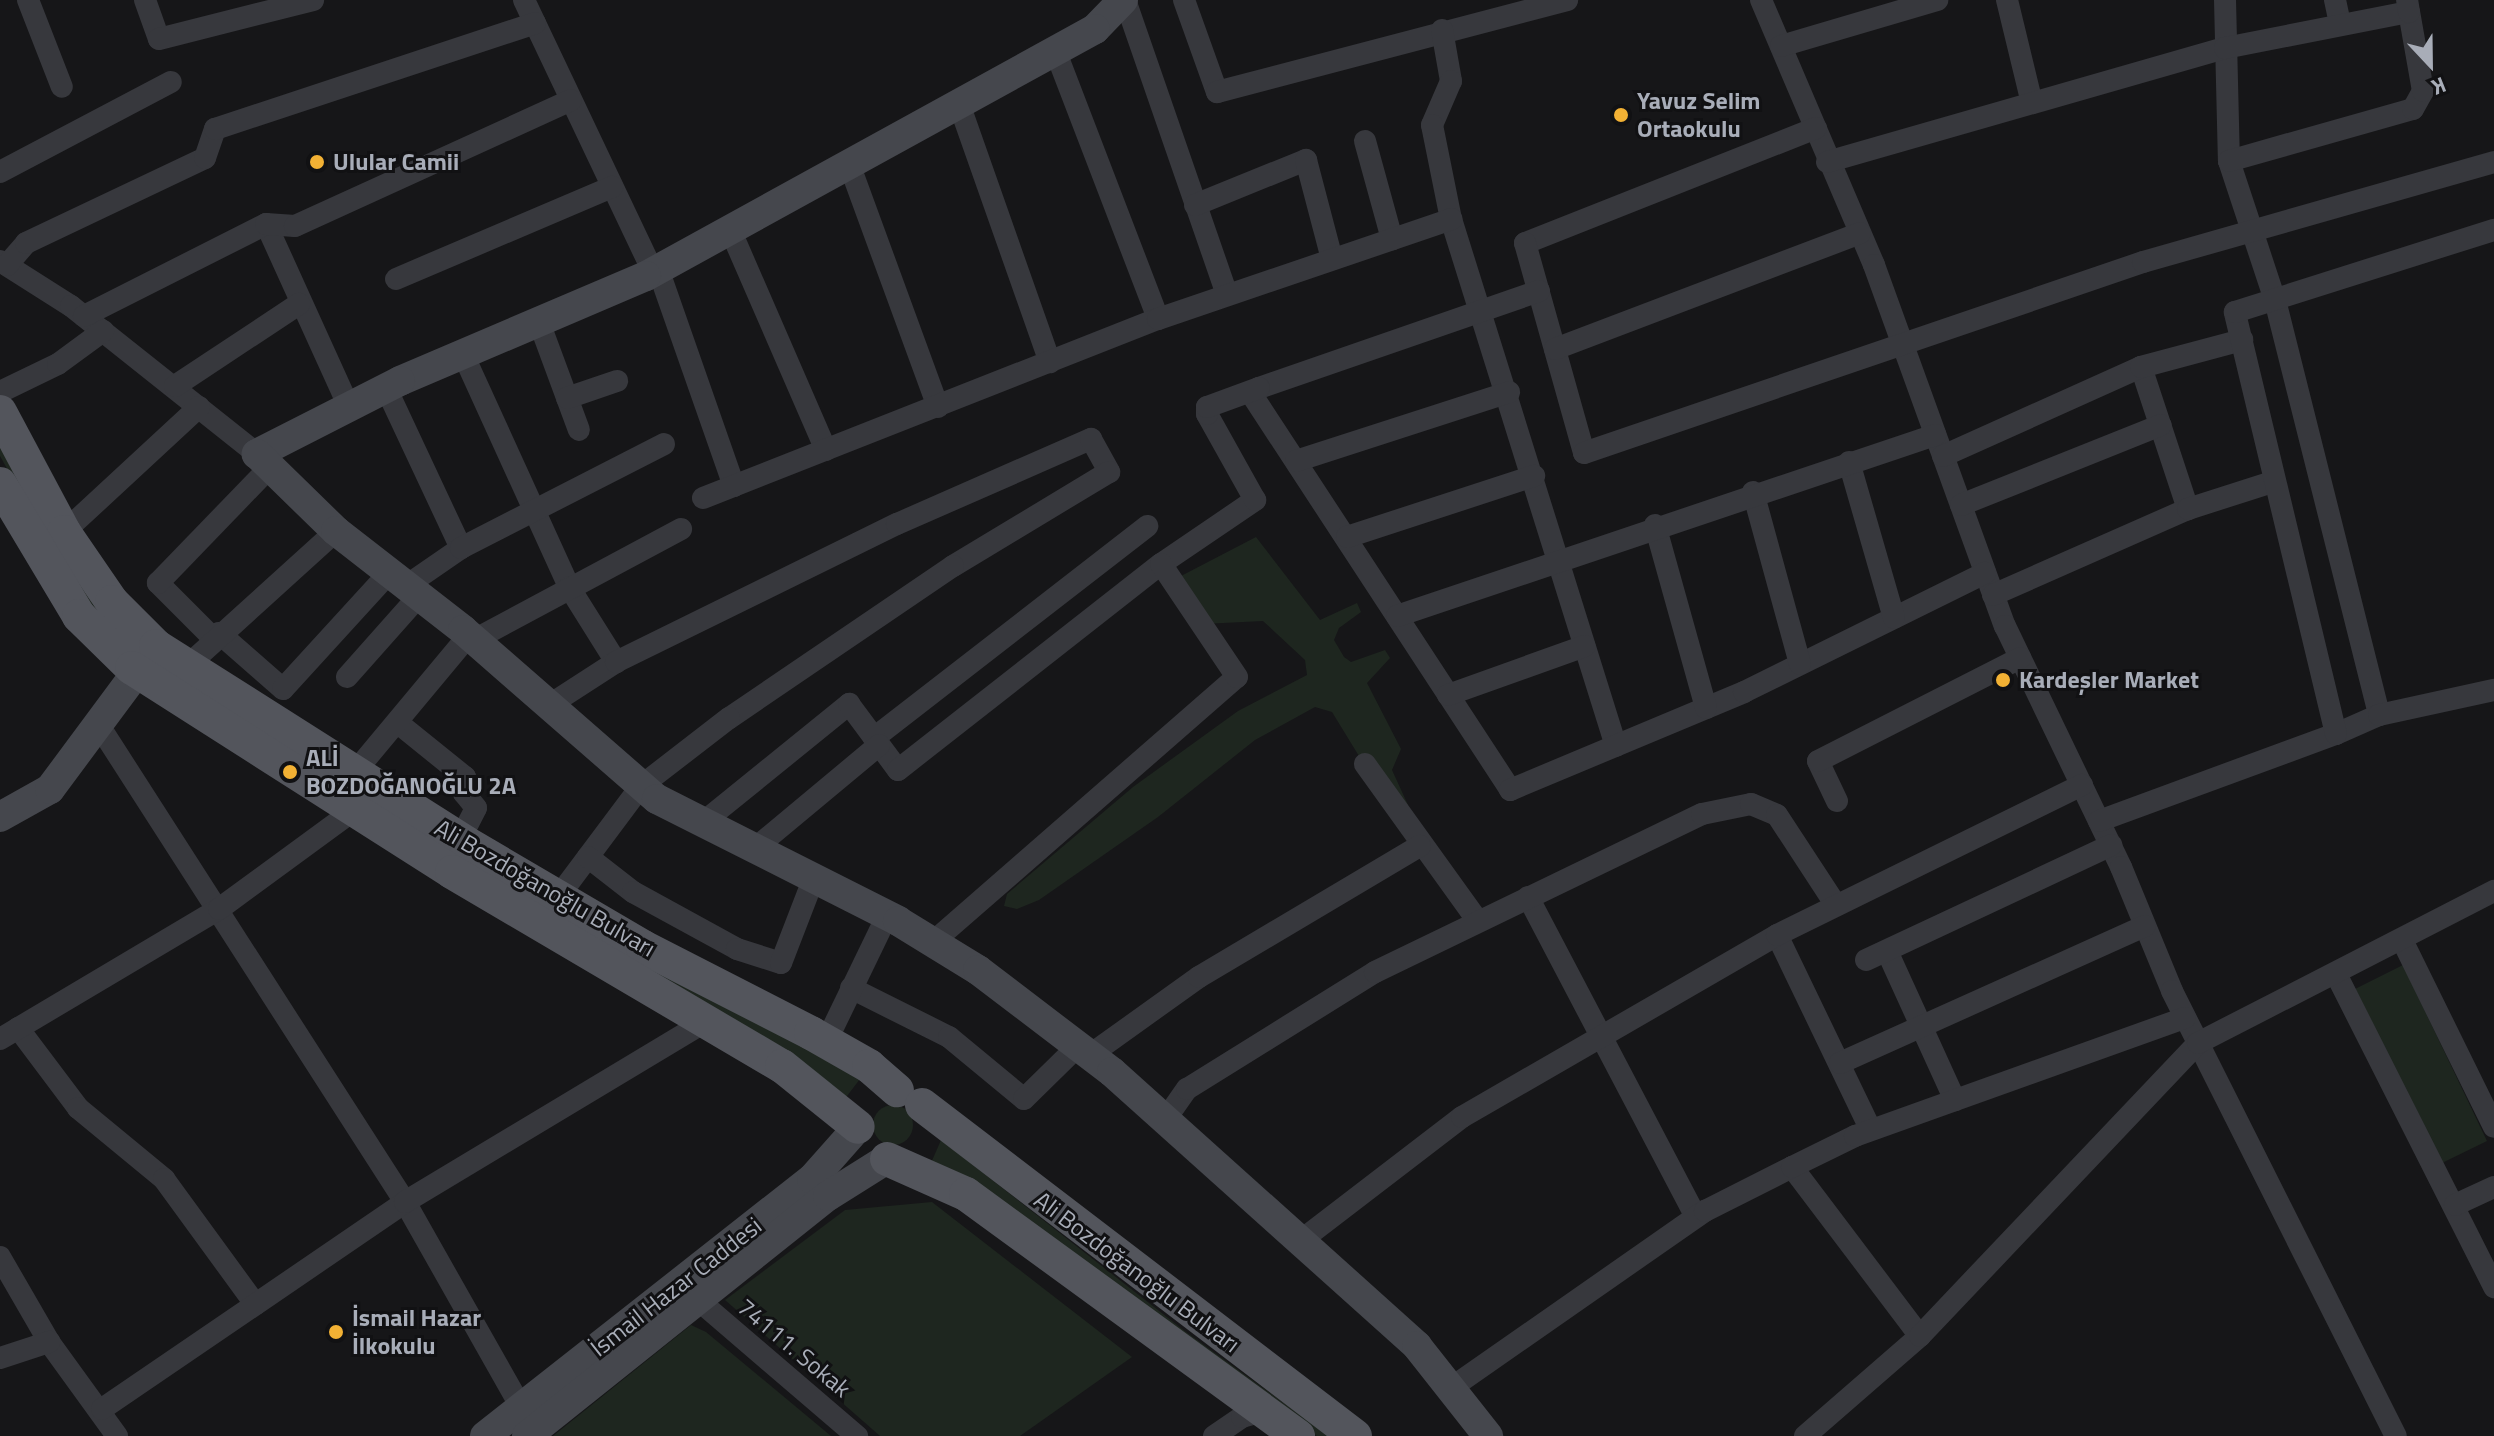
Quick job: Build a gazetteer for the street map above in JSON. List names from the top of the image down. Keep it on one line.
{"streets":{"main road":["Ali Bozdoğanoğlu Bulvarı"],"street":["İsmail Hazar Caddesi","74111. Sokak"]},"crossings":[["Ali Bozdoğanoğlu Bulvarı","İsmail Hazar Caddesi"],["İsmail Hazar Caddesi","74111. Sokak"]],"places":["Yavuz Selim Ortaokulu","Ulular Camii","Kardeşler Market","ALİ BOZDOĞANOĞLU 2A","İsmail Hazar İlkokulu"],"north":"bottom"}
